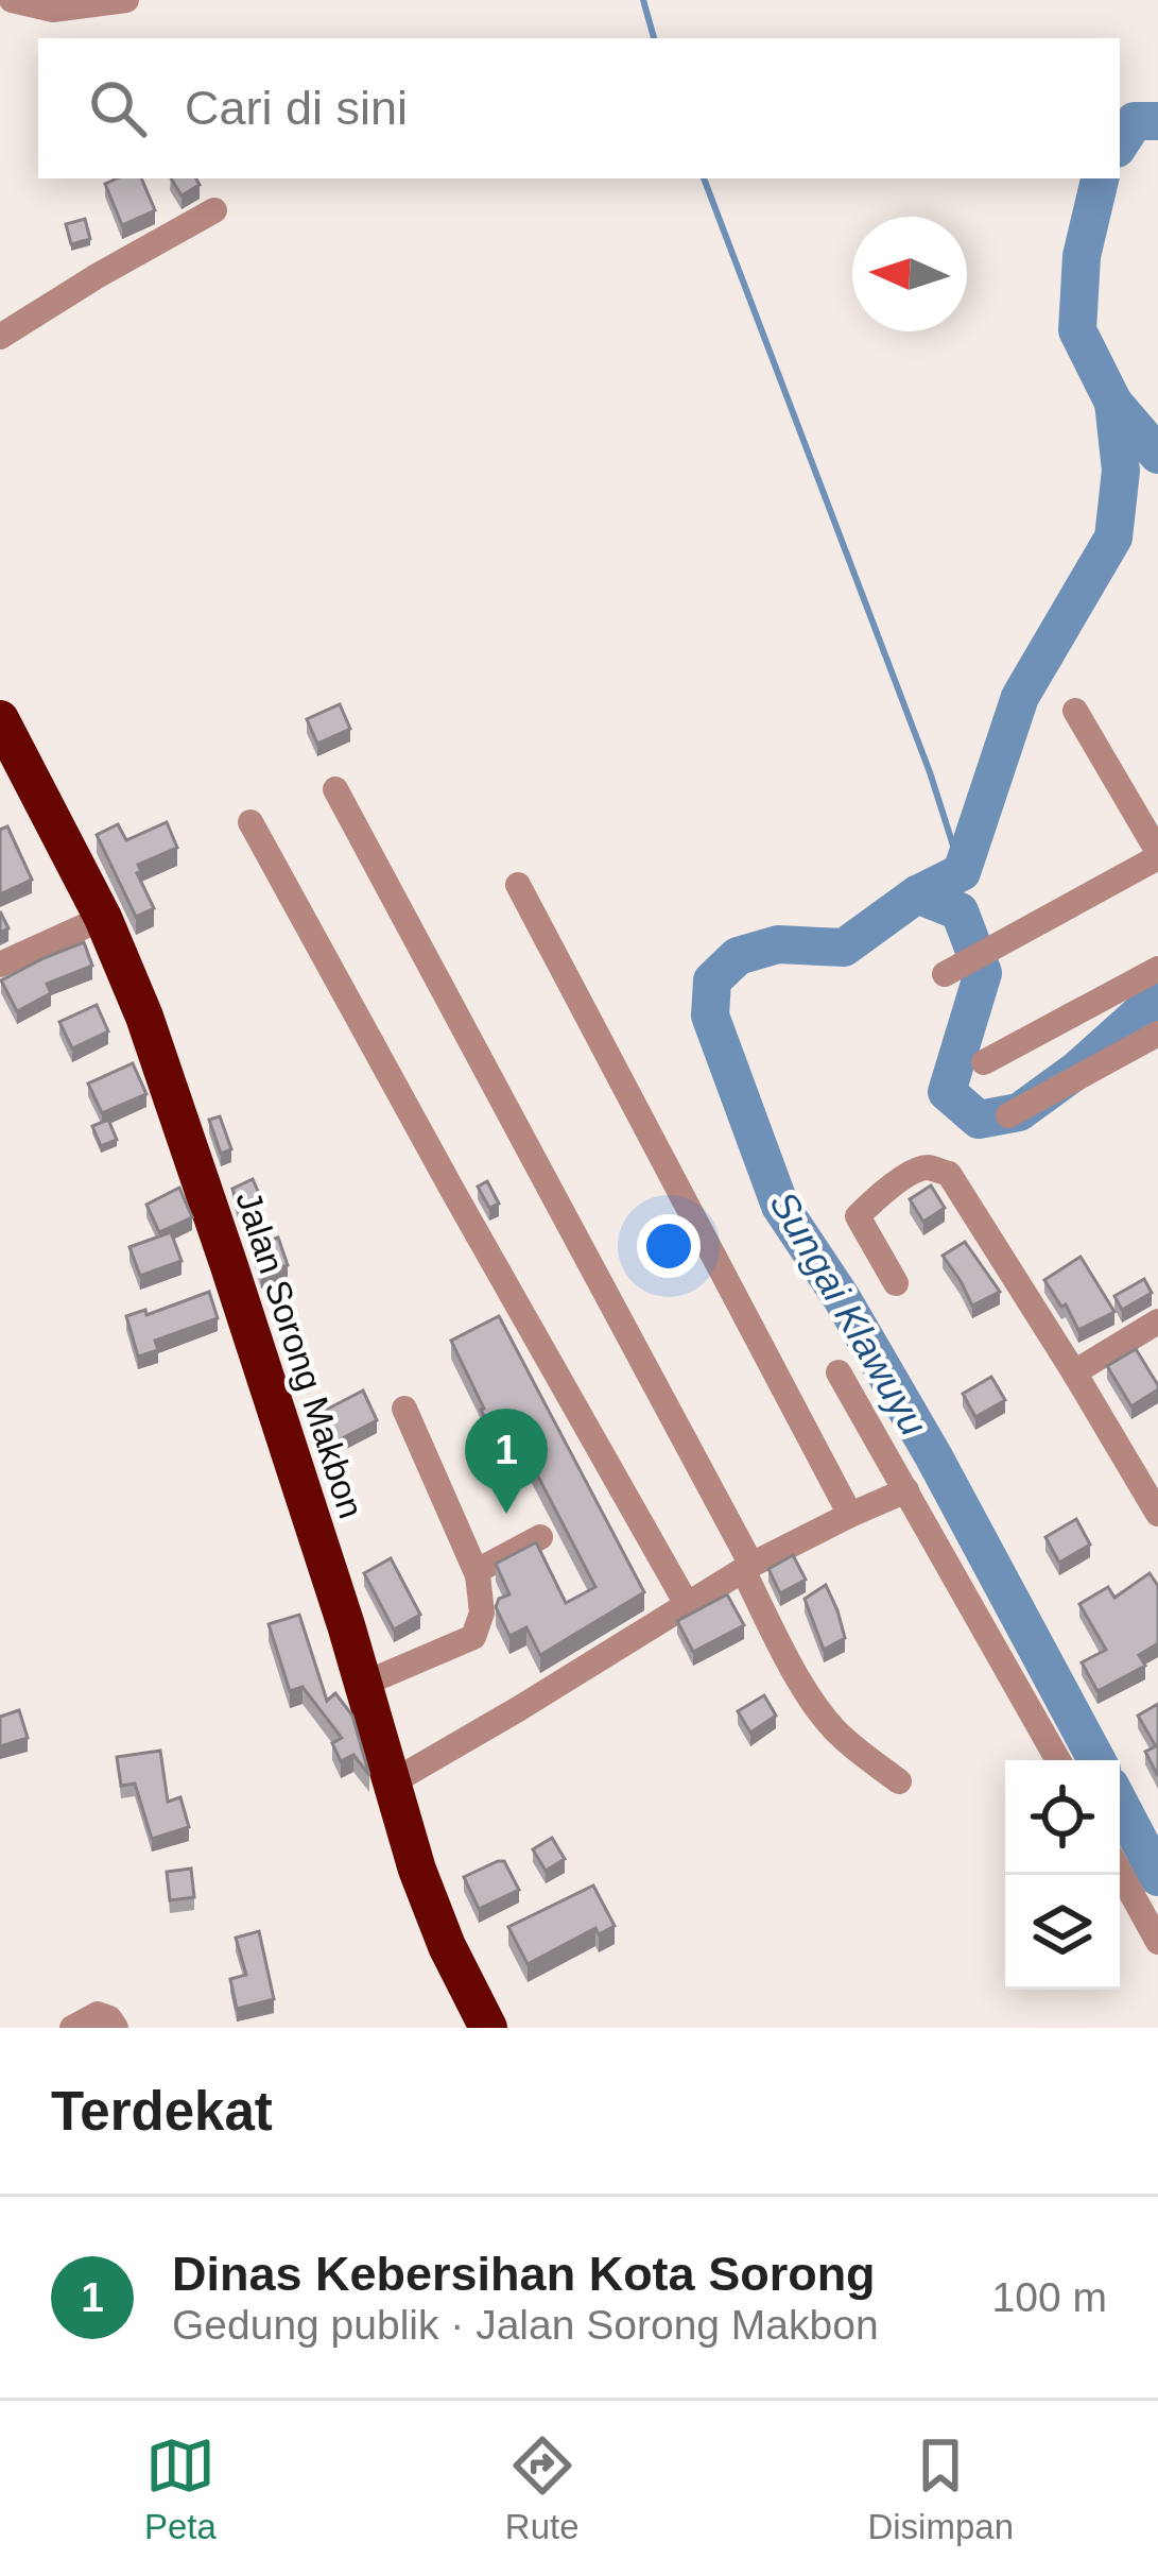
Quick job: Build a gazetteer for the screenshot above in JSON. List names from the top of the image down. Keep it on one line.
{"streets":{"highway":["Jalan Sorong Makbon"]},"water":["Sungai Klawuyu"],"north":"left","page":{"search":"Cari di sini","pins":"1","heading":"Terdekat","list":[{"mark":"1","name":"Dinas Kebersihan Kota Sorong","note":"Gedung publik · Jalan Sorong Makbon","value":"100 m"}],"nav":["Peta","Rute","Disimpan"]}}
